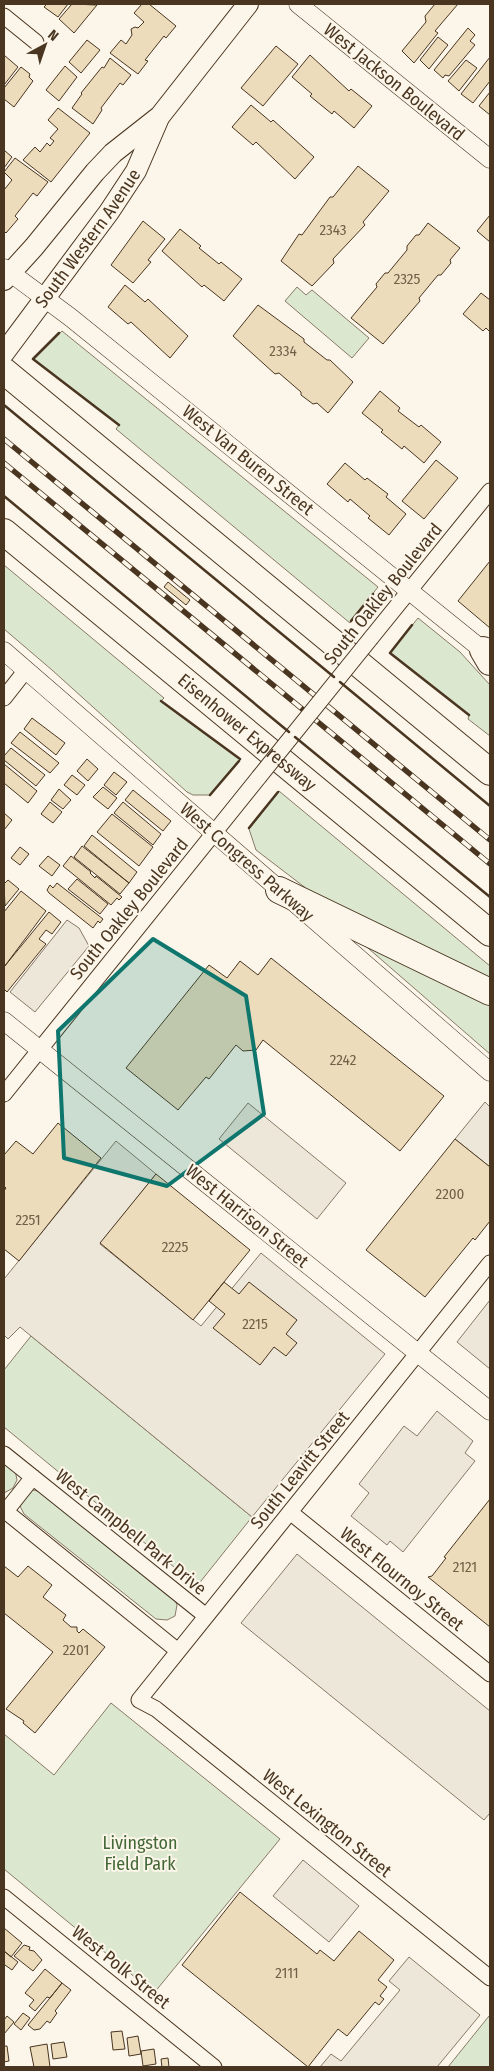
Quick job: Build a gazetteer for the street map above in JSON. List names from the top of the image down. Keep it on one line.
{"streets":{"highway":["Eisenhower Expressway"],"main road":["South Western Avenue"],"street":["West Jackson Boulevard","West Van Buren Street","South Oakley Boulevard","West Congress Parkway","West Harrison Street","South Leavitt Street","West Campbell Park Drive","West Flournoy Street","West Lexington Street","West Polk Street"]},"crossings":[["South Western Avenue","West Van Buren Street"],["West Van Buren Street","South Oakley Boulevard"],["South Oakley Boulevard","West Congress Parkway"],["South Oakley Boulevard","West Harrison Street"],["West Harrison Street","South Leavitt Street"],["South Leavitt Street","West Campbell Park Drive"],["South Leavitt Street","West Flournoy Street"],["South Leavitt Street","West Lexington Street"]],"parks":["Livingston Field Park"],"house_numbers":["2343","2325","2334","2242","2200","2251","2225","2215","2121","2201","2111"],"north":"top right"}
